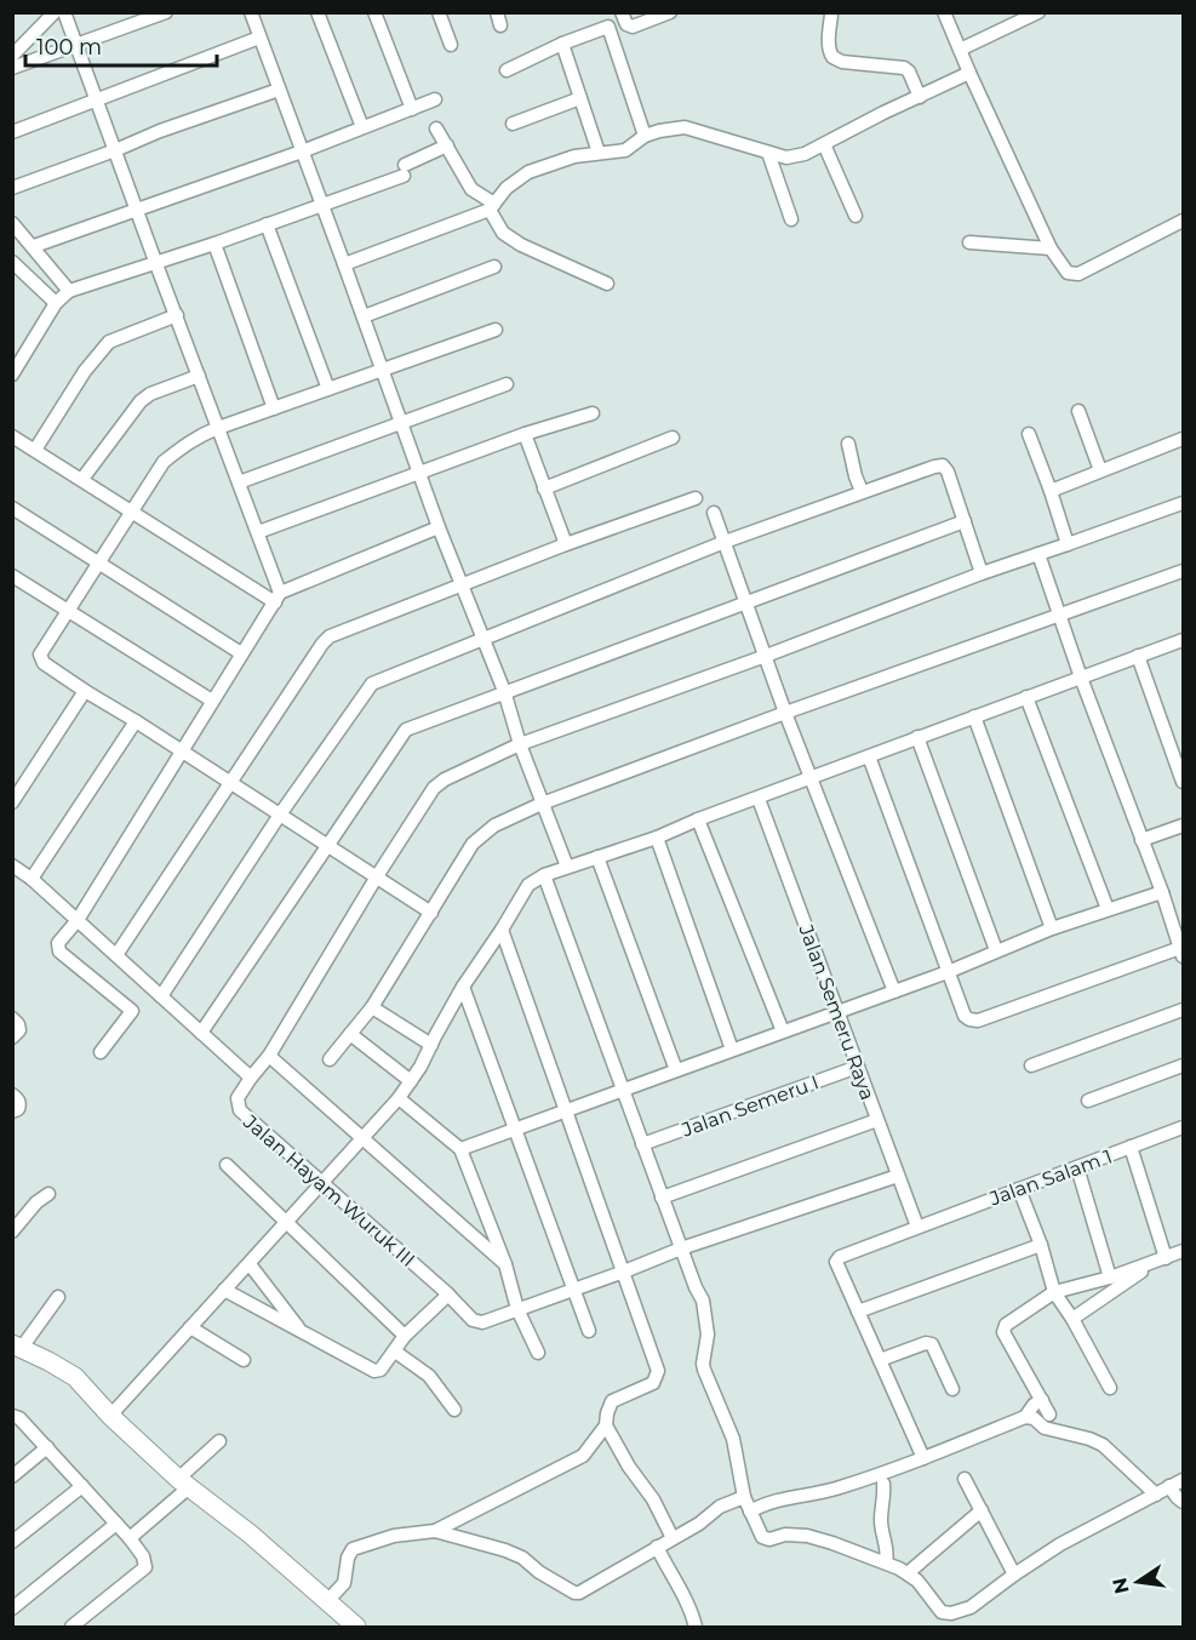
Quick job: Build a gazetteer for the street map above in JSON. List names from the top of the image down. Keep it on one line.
{"streets":{"street":["Jalan Semeru Raya","Jalan Semeru I","Jalan Salam 1","Jalan Hayam Wuruk III"]},"crossings":[["Jalan Semeru Raya","Jalan Semeru I"],["Jalan Semeru Raya","Jalan Salam 1"]],"scale_bar":"100 m","north":"left"}
